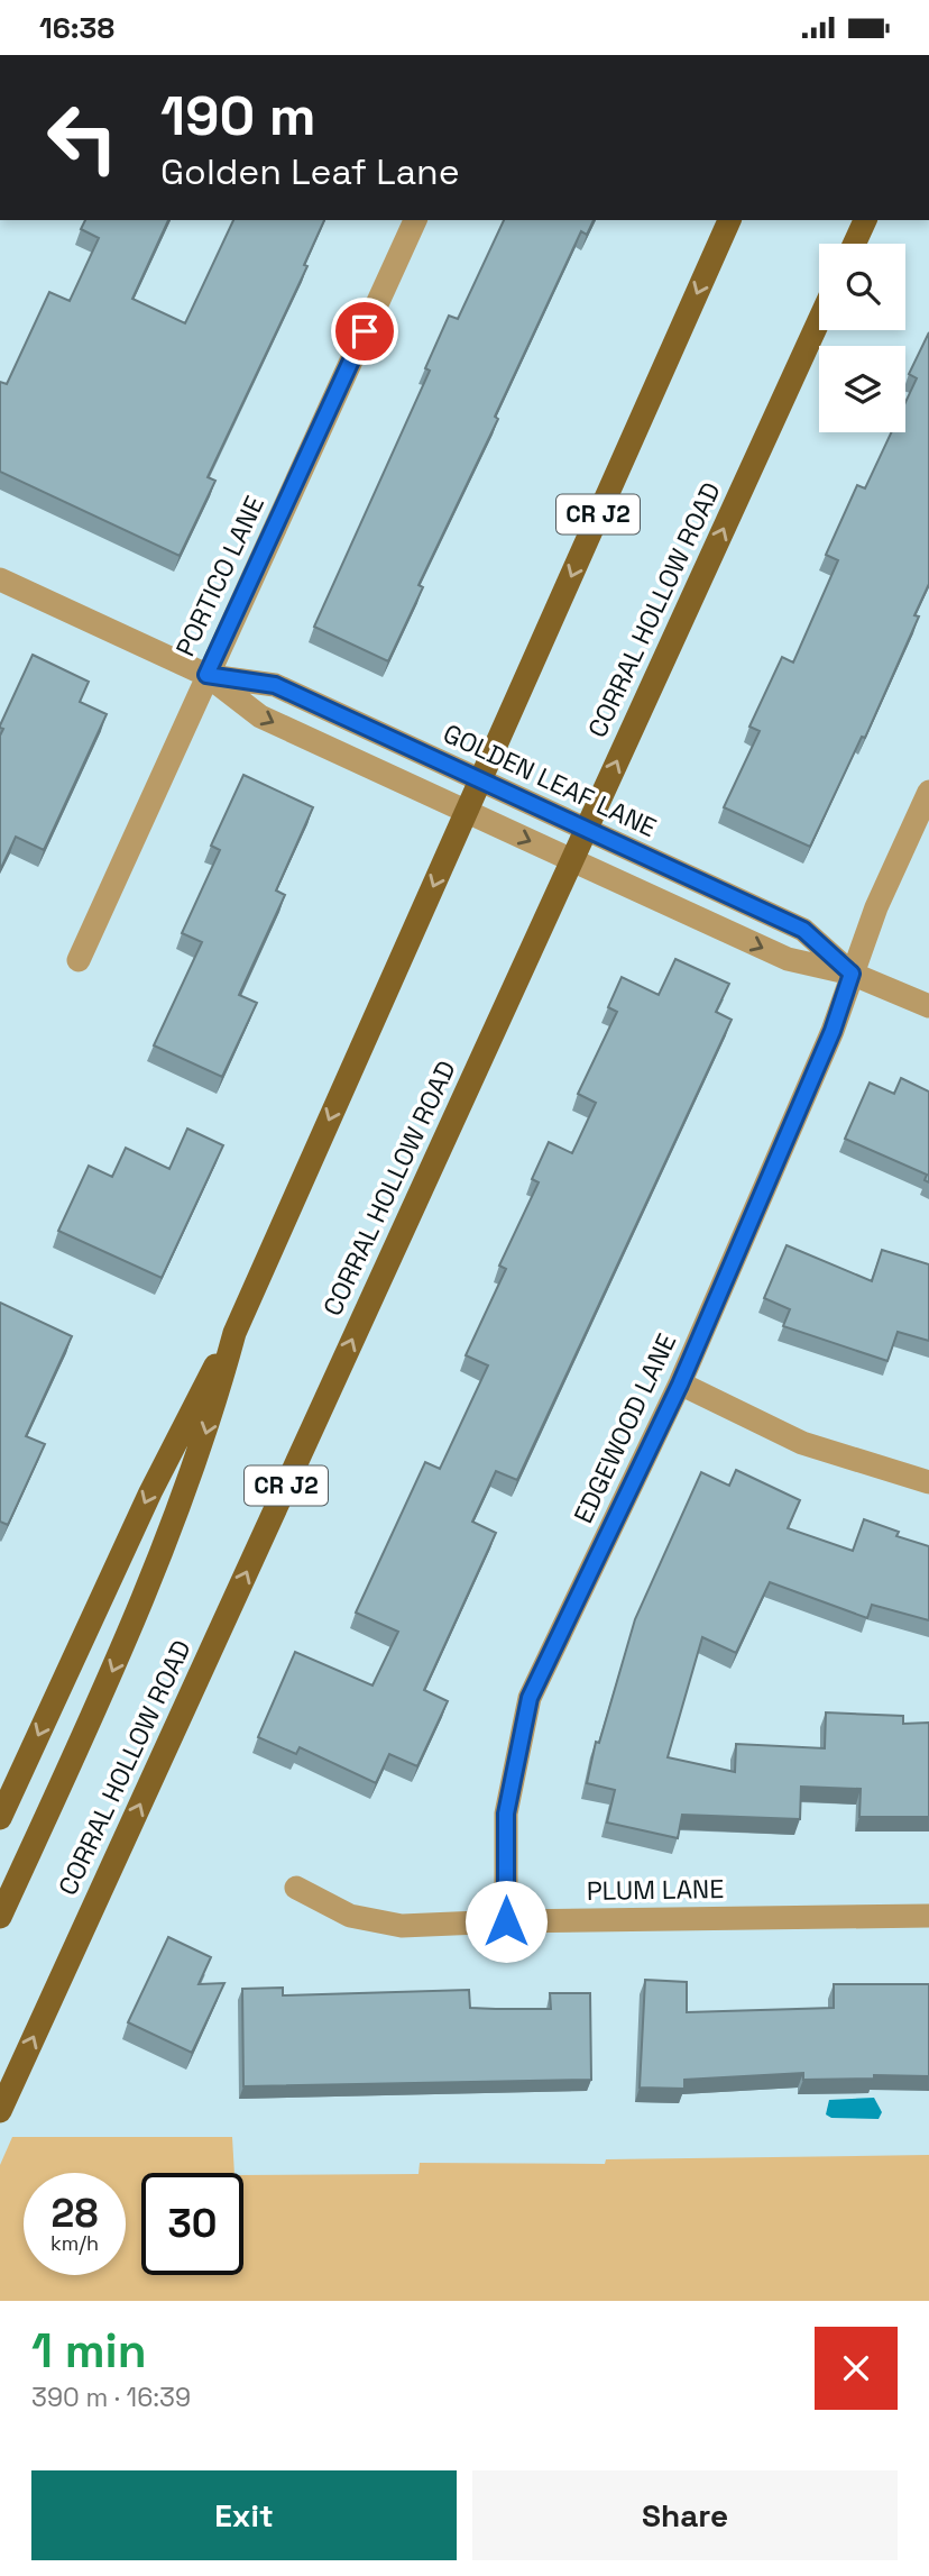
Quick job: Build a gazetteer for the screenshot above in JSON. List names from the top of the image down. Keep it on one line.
{"streets":{"main road":["CR J2","CORRAL HOLLOW ROAD"],"street":["PORTICO LANE","GOLDEN LEAF LANE","EDGEWOOD LANE","PLUM LANE"]},"crossings":[["PORTICO LANE","GOLDEN LEAF LANE"],["CORRAL HOLLOW ROAD","GOLDEN LEAF LANE"],["GOLDEN LEAF LANE","EDGEWOOD LANE"],["EDGEWOOD LANE","PLUM LANE"]],"page":{"status":"16:38","turn":["190 m","Golden Leaf Lane"],"speed":"28 km/h","limit":"30","heading":["1 min","390 m · 16:39"],"buttons":["Exit","Share"]}}
